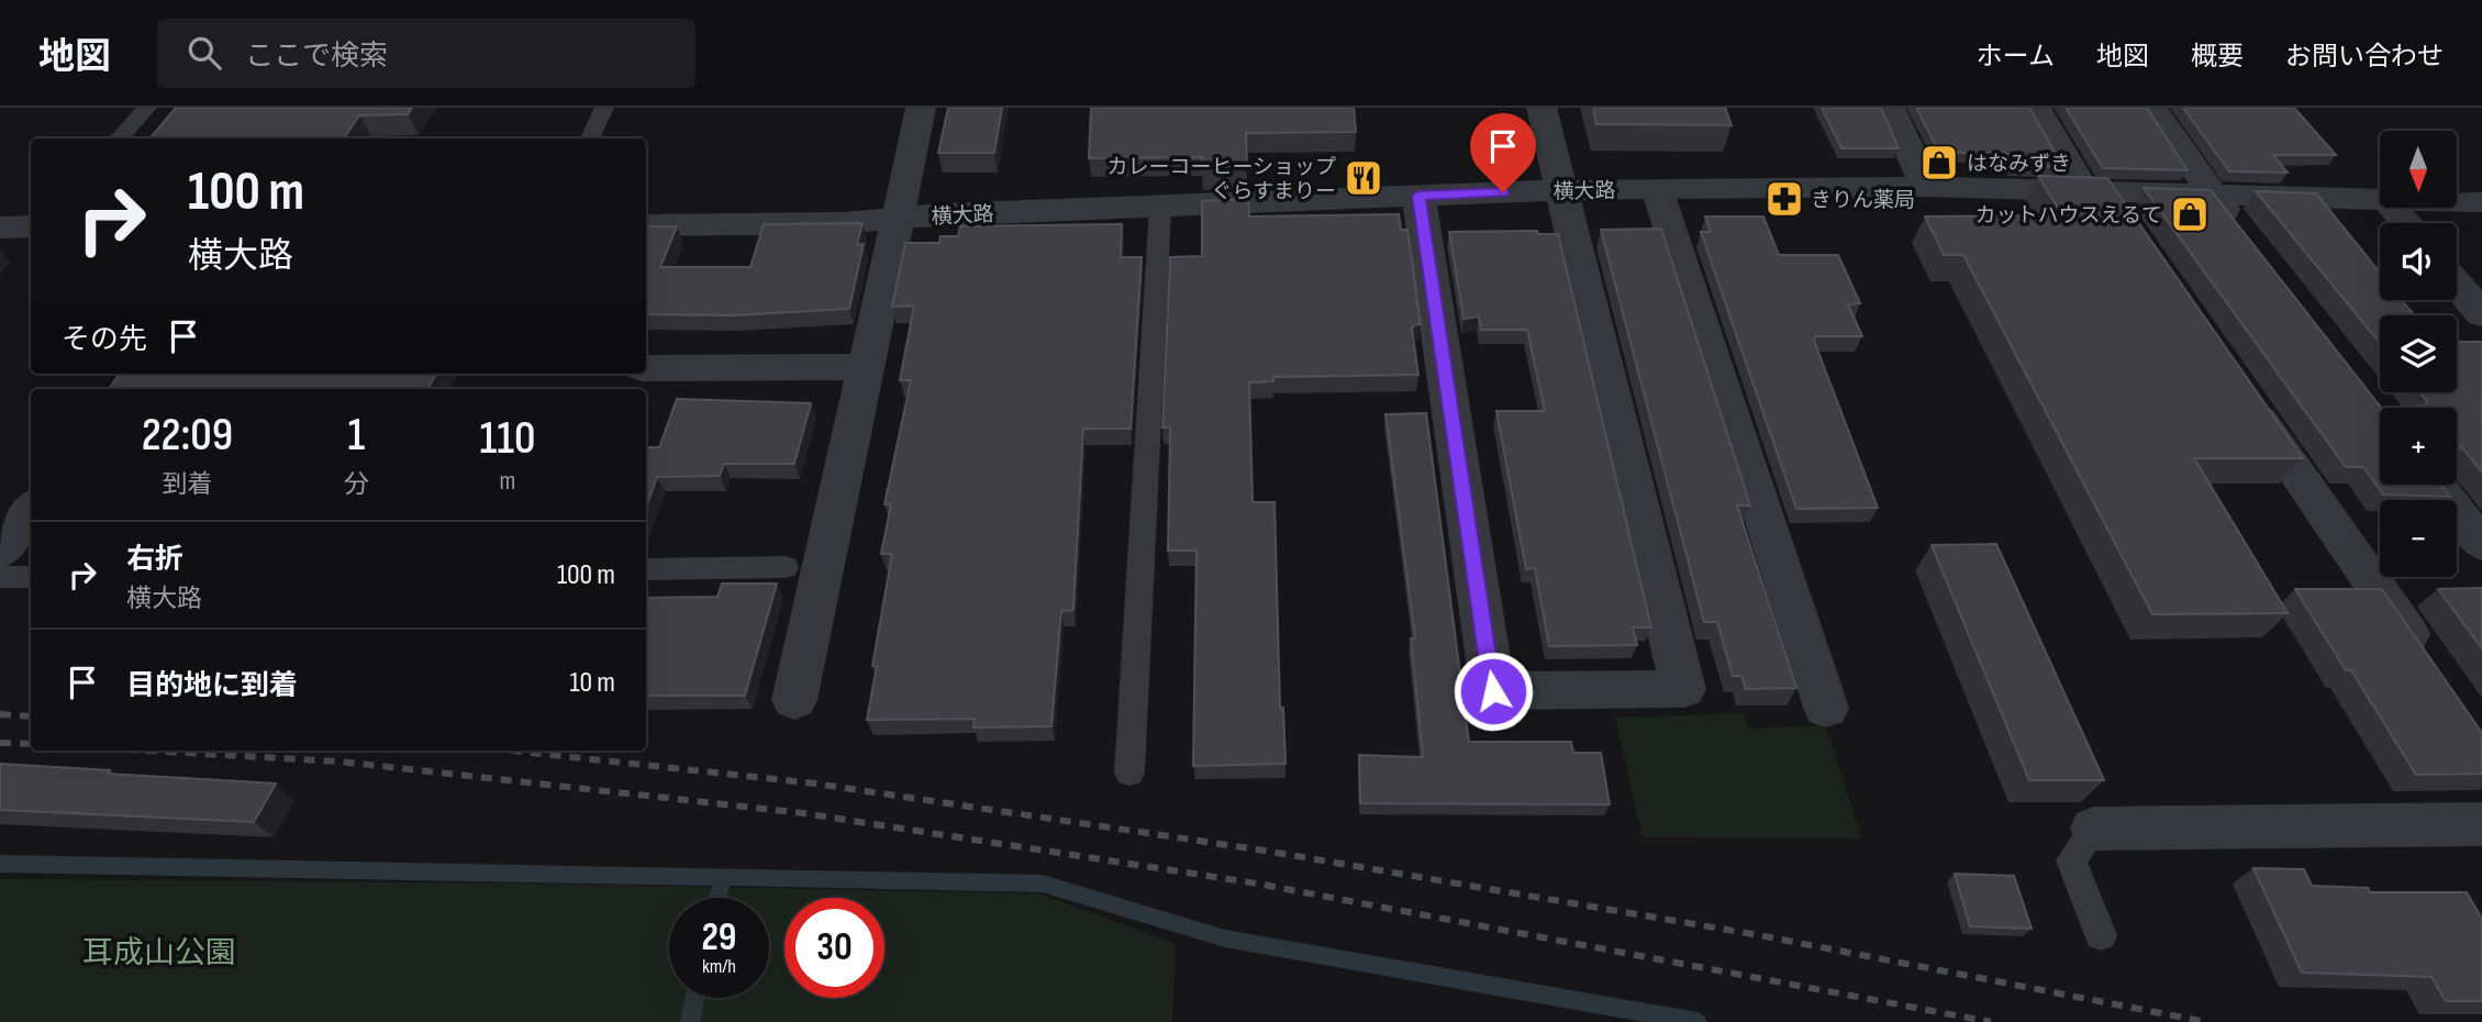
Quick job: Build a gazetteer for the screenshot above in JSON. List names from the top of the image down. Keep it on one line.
{"streets":{"street":["横大路"]},"parks":["耳成山公園"],"places":{"shop":["はなみずき","カットハウスえるて"],"restaurant":["カレーコーヒーショップ ぐらすまりー"],"pharmacy":["きりん薬局"]},"north":"bottom","page":{"header":"地図","search":"ここで検索","nav":["ホーム","地図","概要","お問い合わせ"],"map_buttons":["+","−"],"turn":["100 m","横大路"],"then":"その先","eta":["22:09","到着","1","分","110","m"],"list":[{"name":"右折","note":"横大路","value":"100 m"},{"name":"目的地に到着","value":"10 m"}],"speed":"29 km/h","limit":"30"}}
